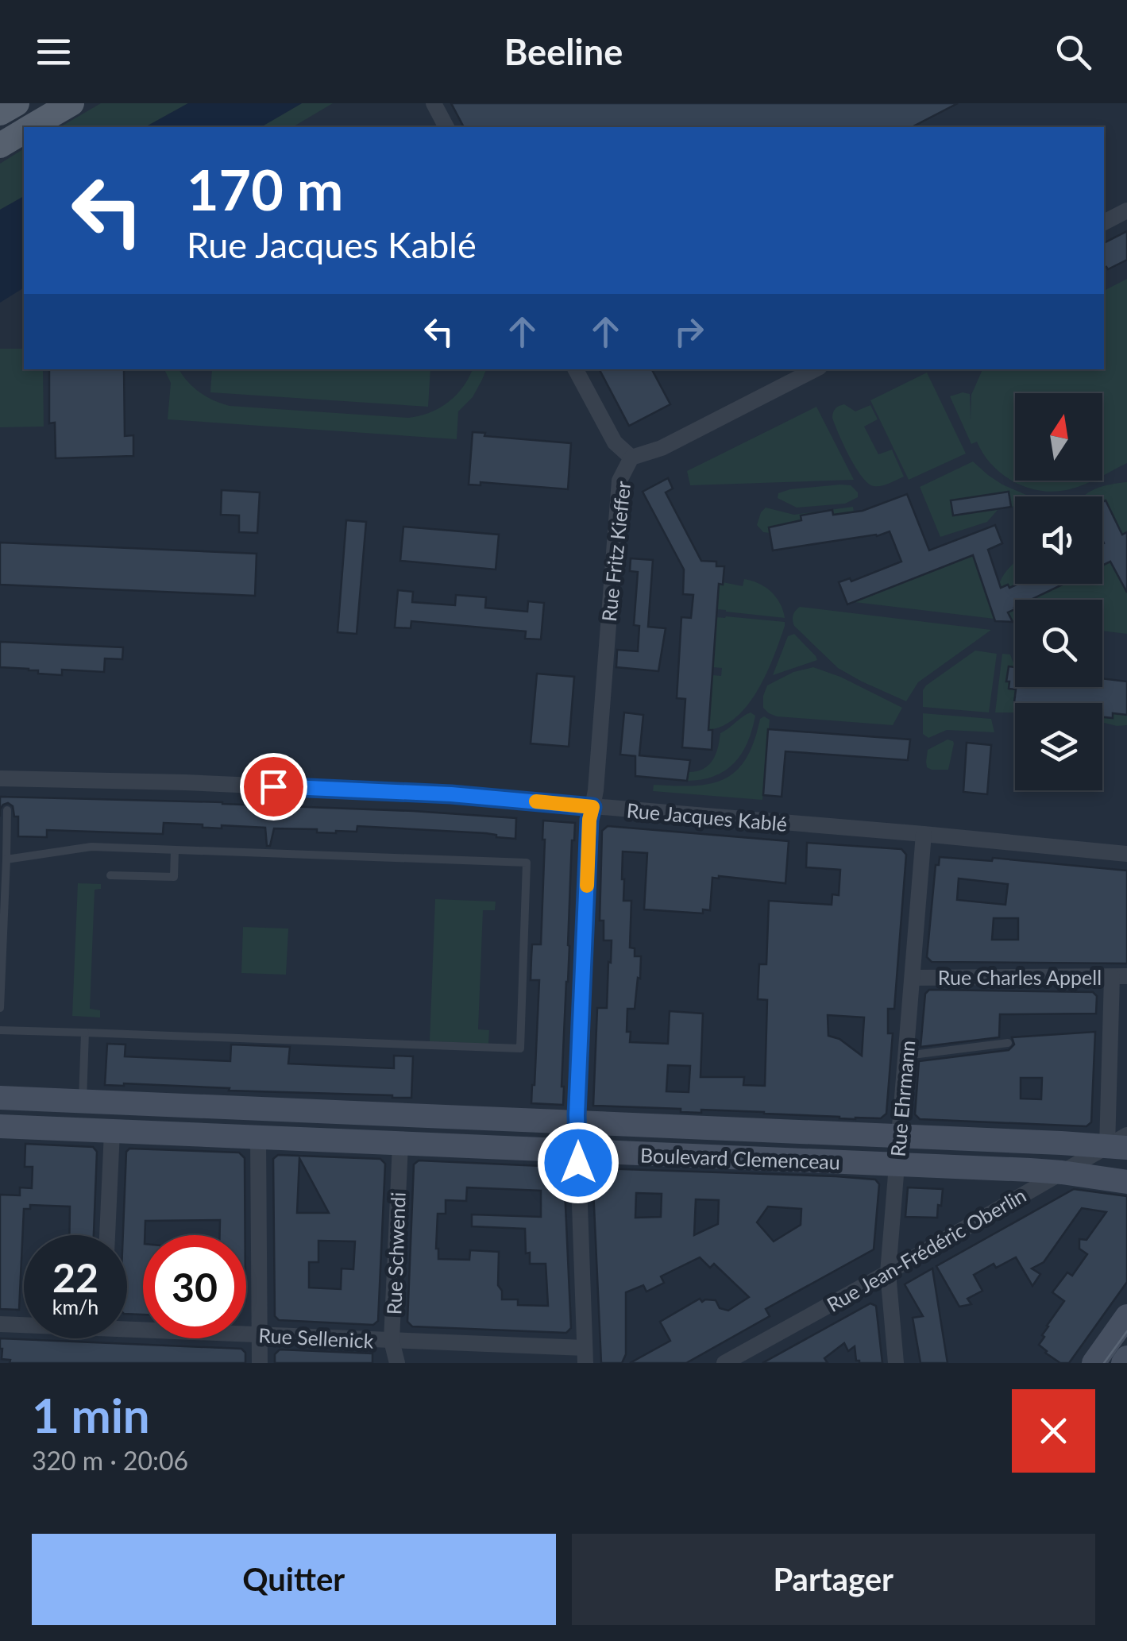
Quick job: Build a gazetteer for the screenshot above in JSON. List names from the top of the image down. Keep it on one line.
{"streets":{"street":["Rue Fritz Kieffer","Rue Jacques Kablé","Rue Charles Appell","Rue Ehrmann","Boulevard Clemenceau","Rue Jean-Frédéric Oberlin","Rue Schwendi","Rue Sellenick"]},"crossings":[["Rue Fritz Kieffer","Rue Jacques Kablé"],["Rue Fritz Kieffer","Boulevard Clemenceau"],["Rue Fritz Kieffer","Rue Sellenick"],["Rue Jacques Kablé","Rue Ehrmann"],["Rue Charles Appell","Rue Ehrmann"],["Rue Ehrmann","Boulevard Clemenceau"],["Rue Ehrmann","Rue Jean-Frédéric Oberlin"],["Boulevard Clemenceau","Rue Jean-Frédéric Oberlin"],["Boulevard Clemenceau","Rue Schwendi"],["Rue Schwendi","Rue Sellenick"]],"north":"top","page":{"header":"Beeline","turn":["170 m","Rue Jacques Kablé"],"speed":"22 km/h","limit":"30","heading":["1 min","320 m · 20:06"],"buttons":["Quitter","Partager"]}}
